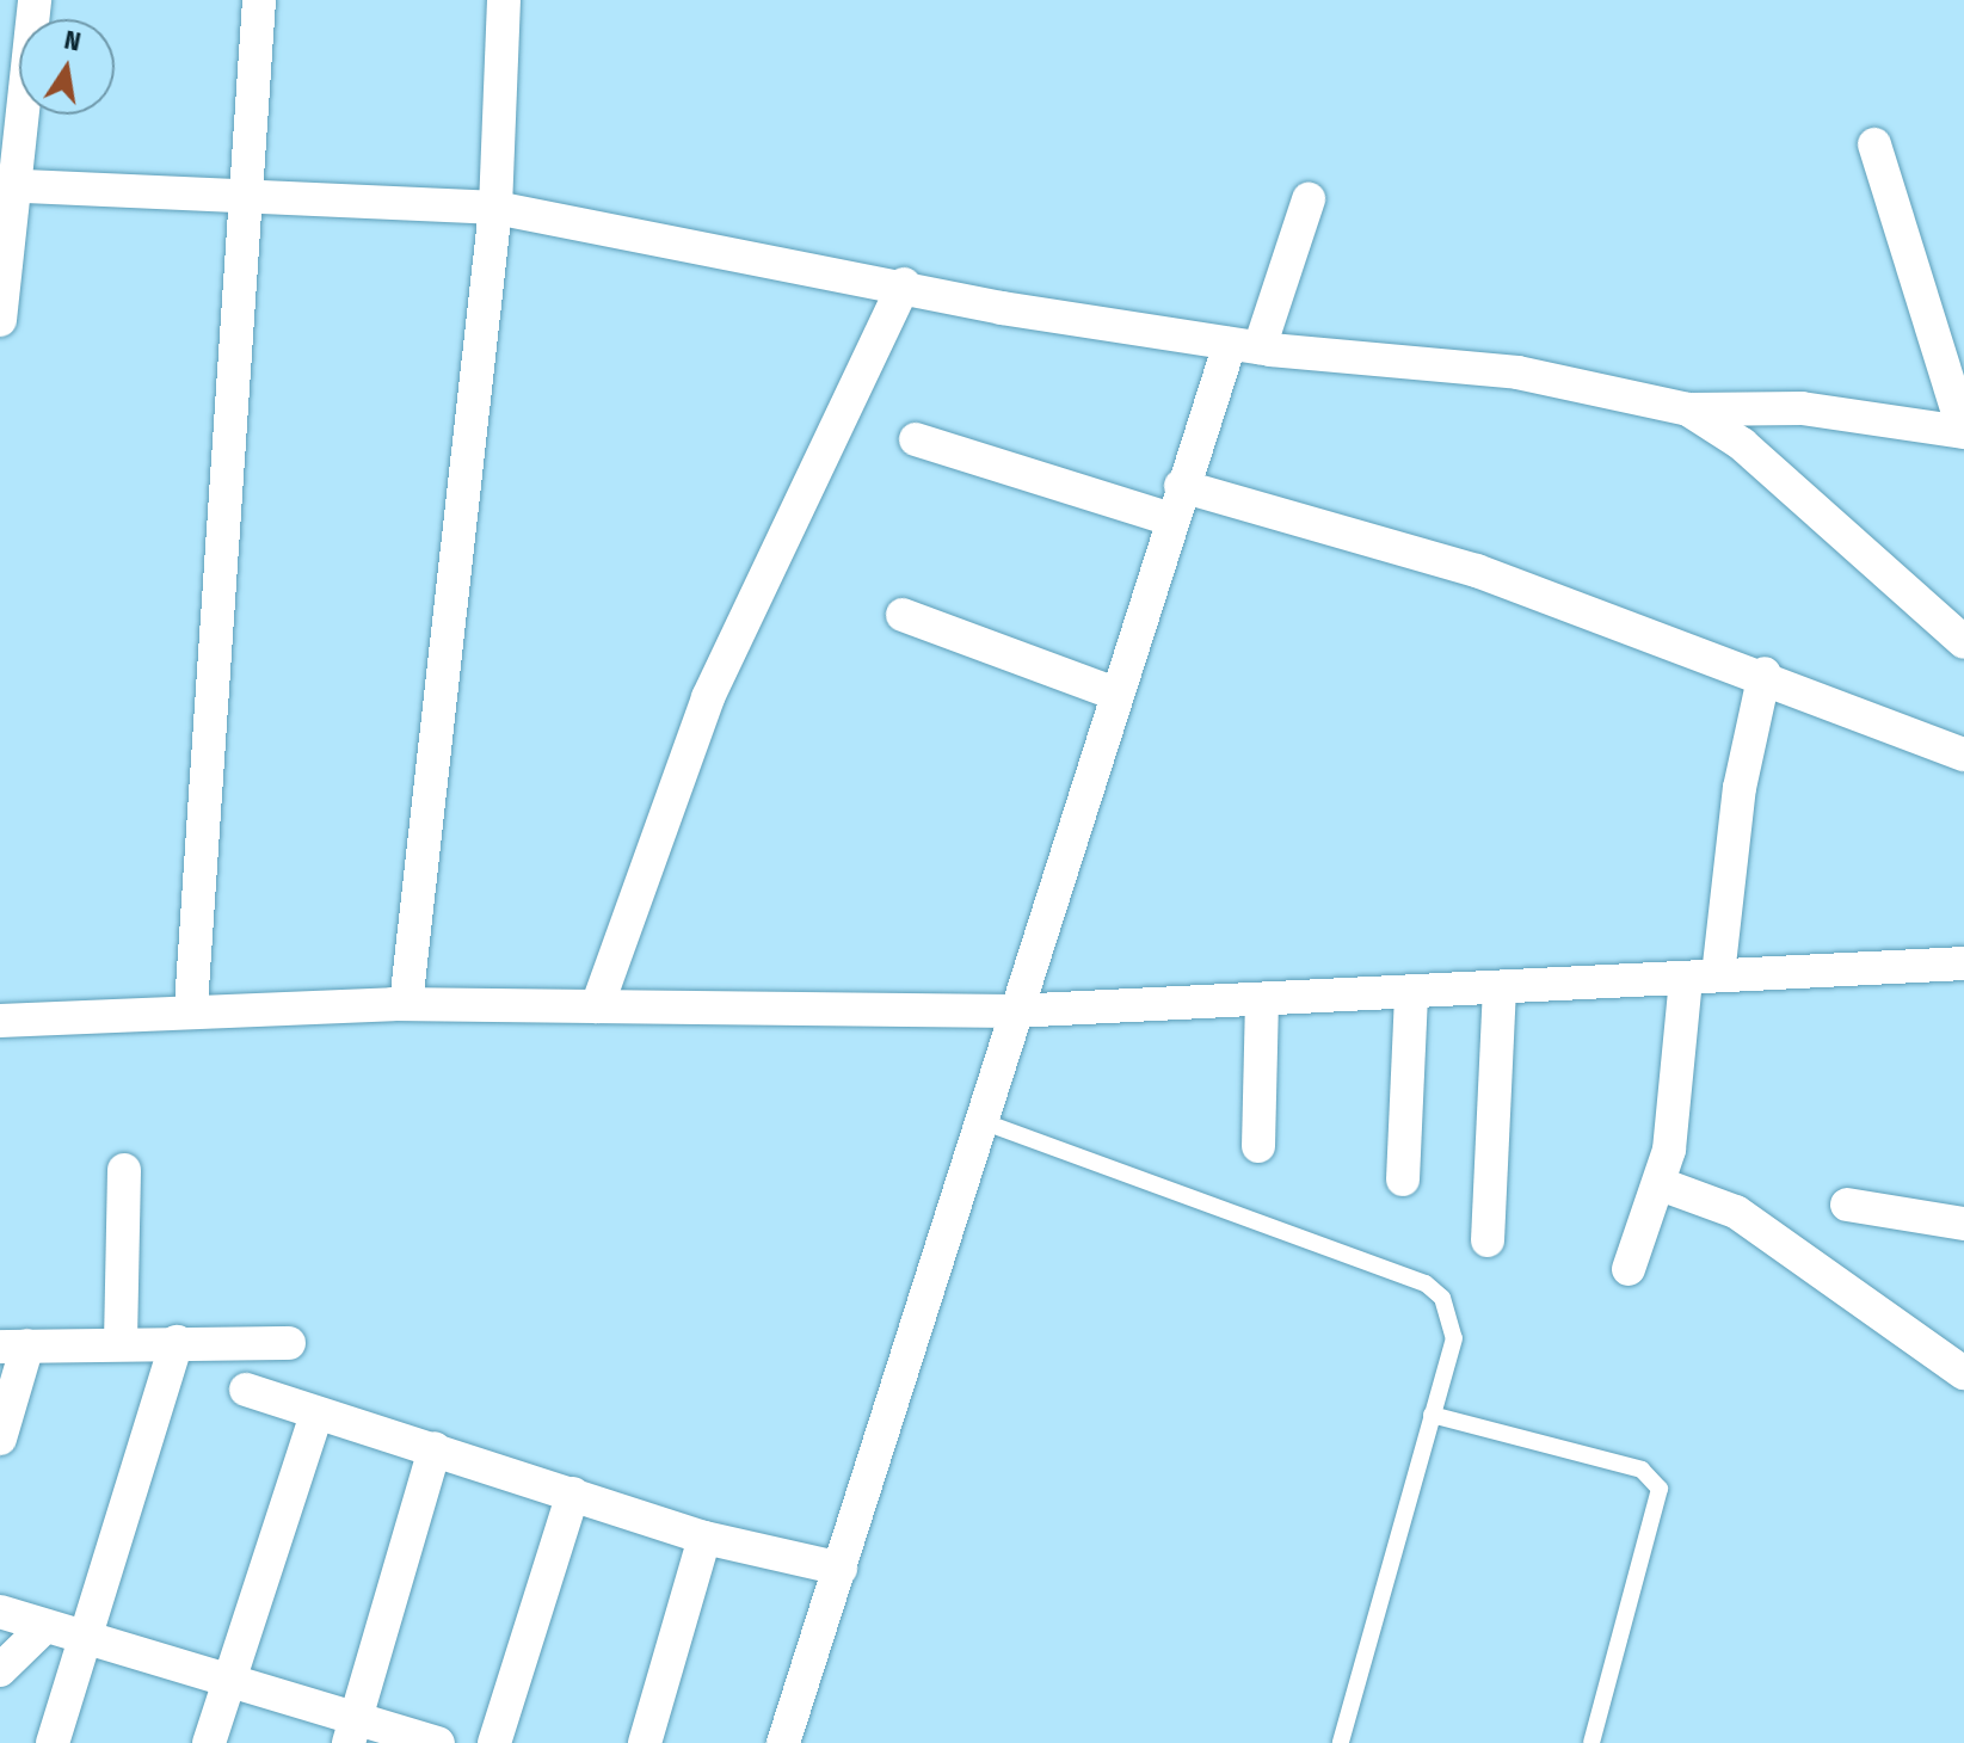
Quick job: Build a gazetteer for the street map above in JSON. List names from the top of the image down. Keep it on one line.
{"north":"top"}
